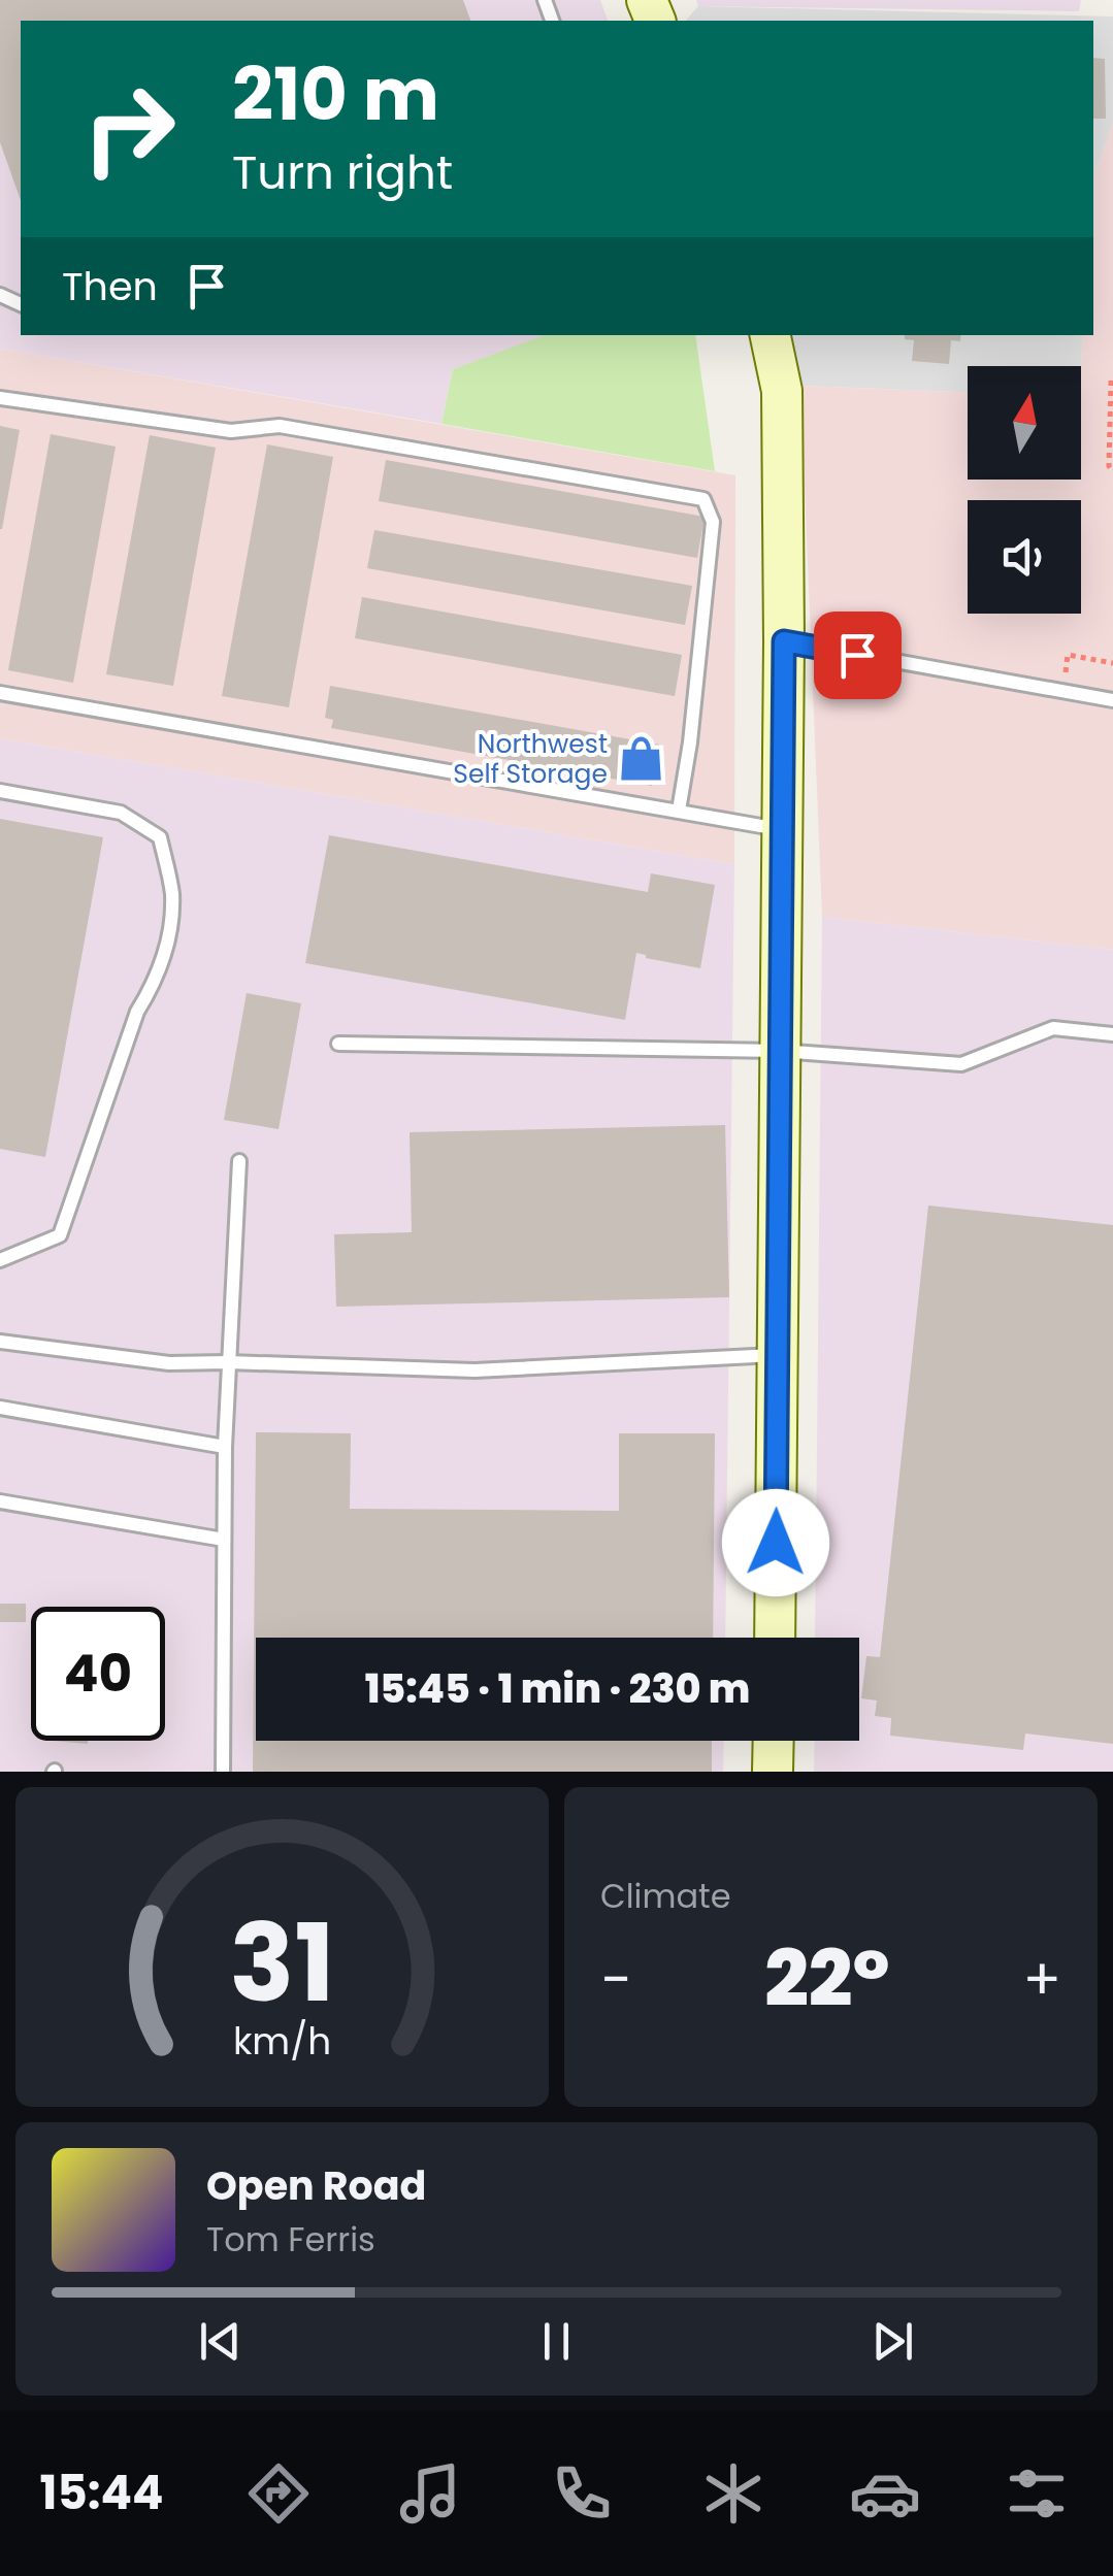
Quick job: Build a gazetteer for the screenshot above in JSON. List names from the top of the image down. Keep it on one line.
{"places":{"shop":["Northwest Self Storage"]},"north":"top","page":{"turn":["210 m","Turn right"],"then":"Then","limit":"40","trip":"15:45 · 1 min · 230 m","tile":"Climate","heat":["−","22°","+"],"song":["Open Road","Tom Ferris"],"tabs":"15:44","gauge":["31","km/h"]}}
